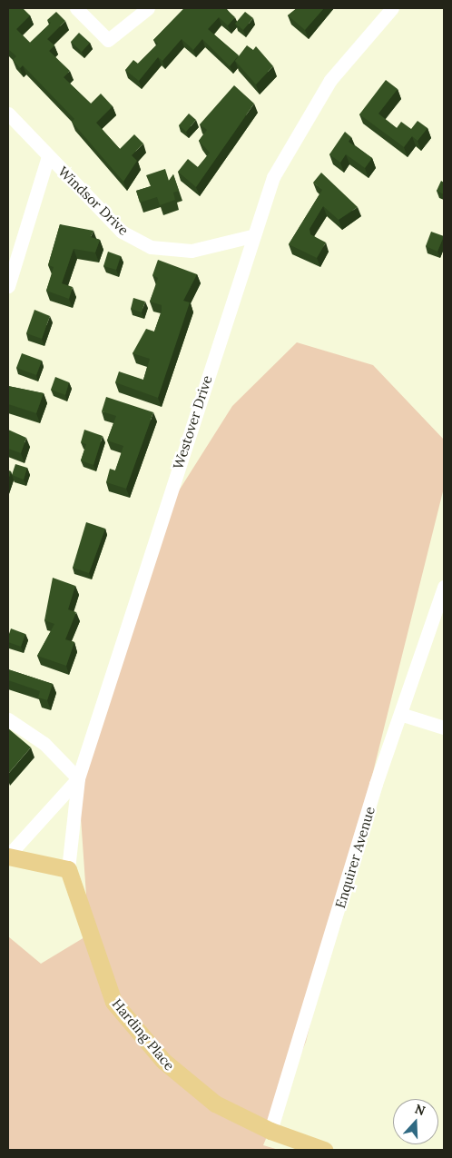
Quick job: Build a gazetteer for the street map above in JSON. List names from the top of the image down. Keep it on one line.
{"streets":{"main road":["Harding Place"],"street":["Windsor Drive","Westover Drive","Enquirer Avenue"]},"crossings":[["Windsor Drive","Westover Drive"],["Westover Drive","Harding Place"],["Enquirer Avenue","Harding Place"]],"north":"top"}
